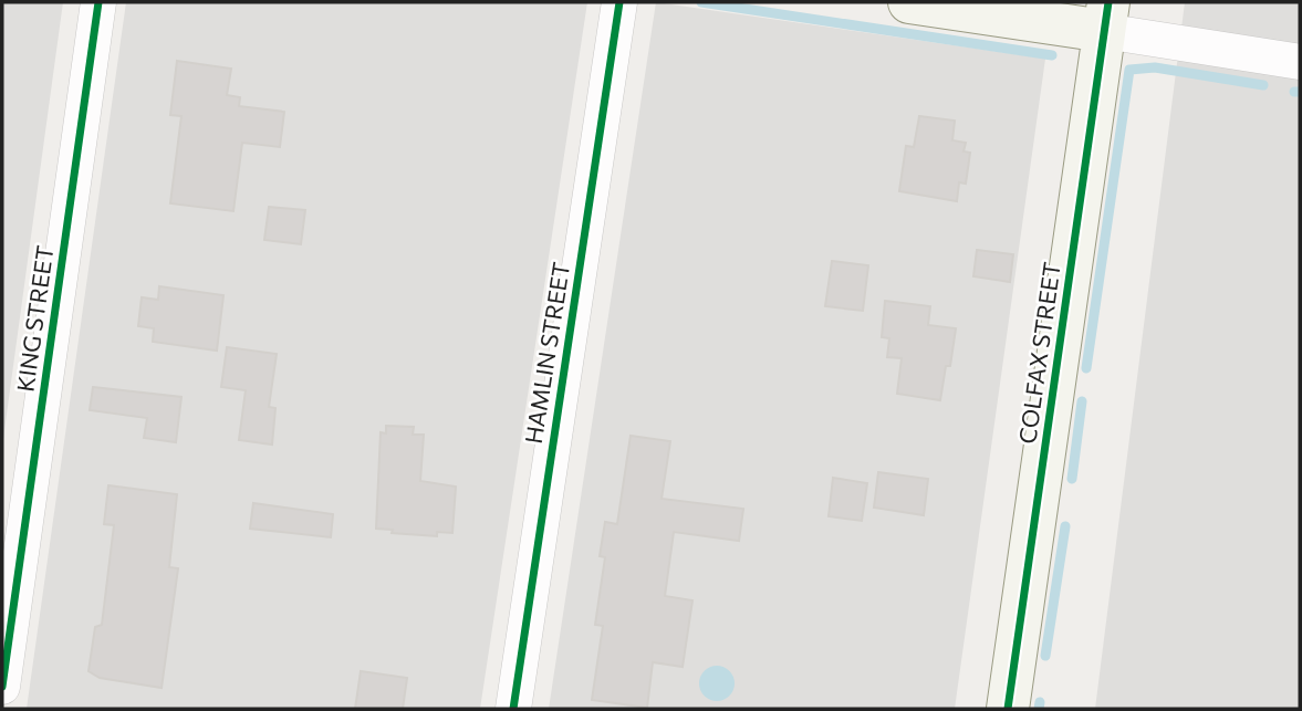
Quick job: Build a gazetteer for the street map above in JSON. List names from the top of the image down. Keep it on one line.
{"streets":{"street":["KING STREET","HAMLIN STREET","COLFAX STREET"]}}
